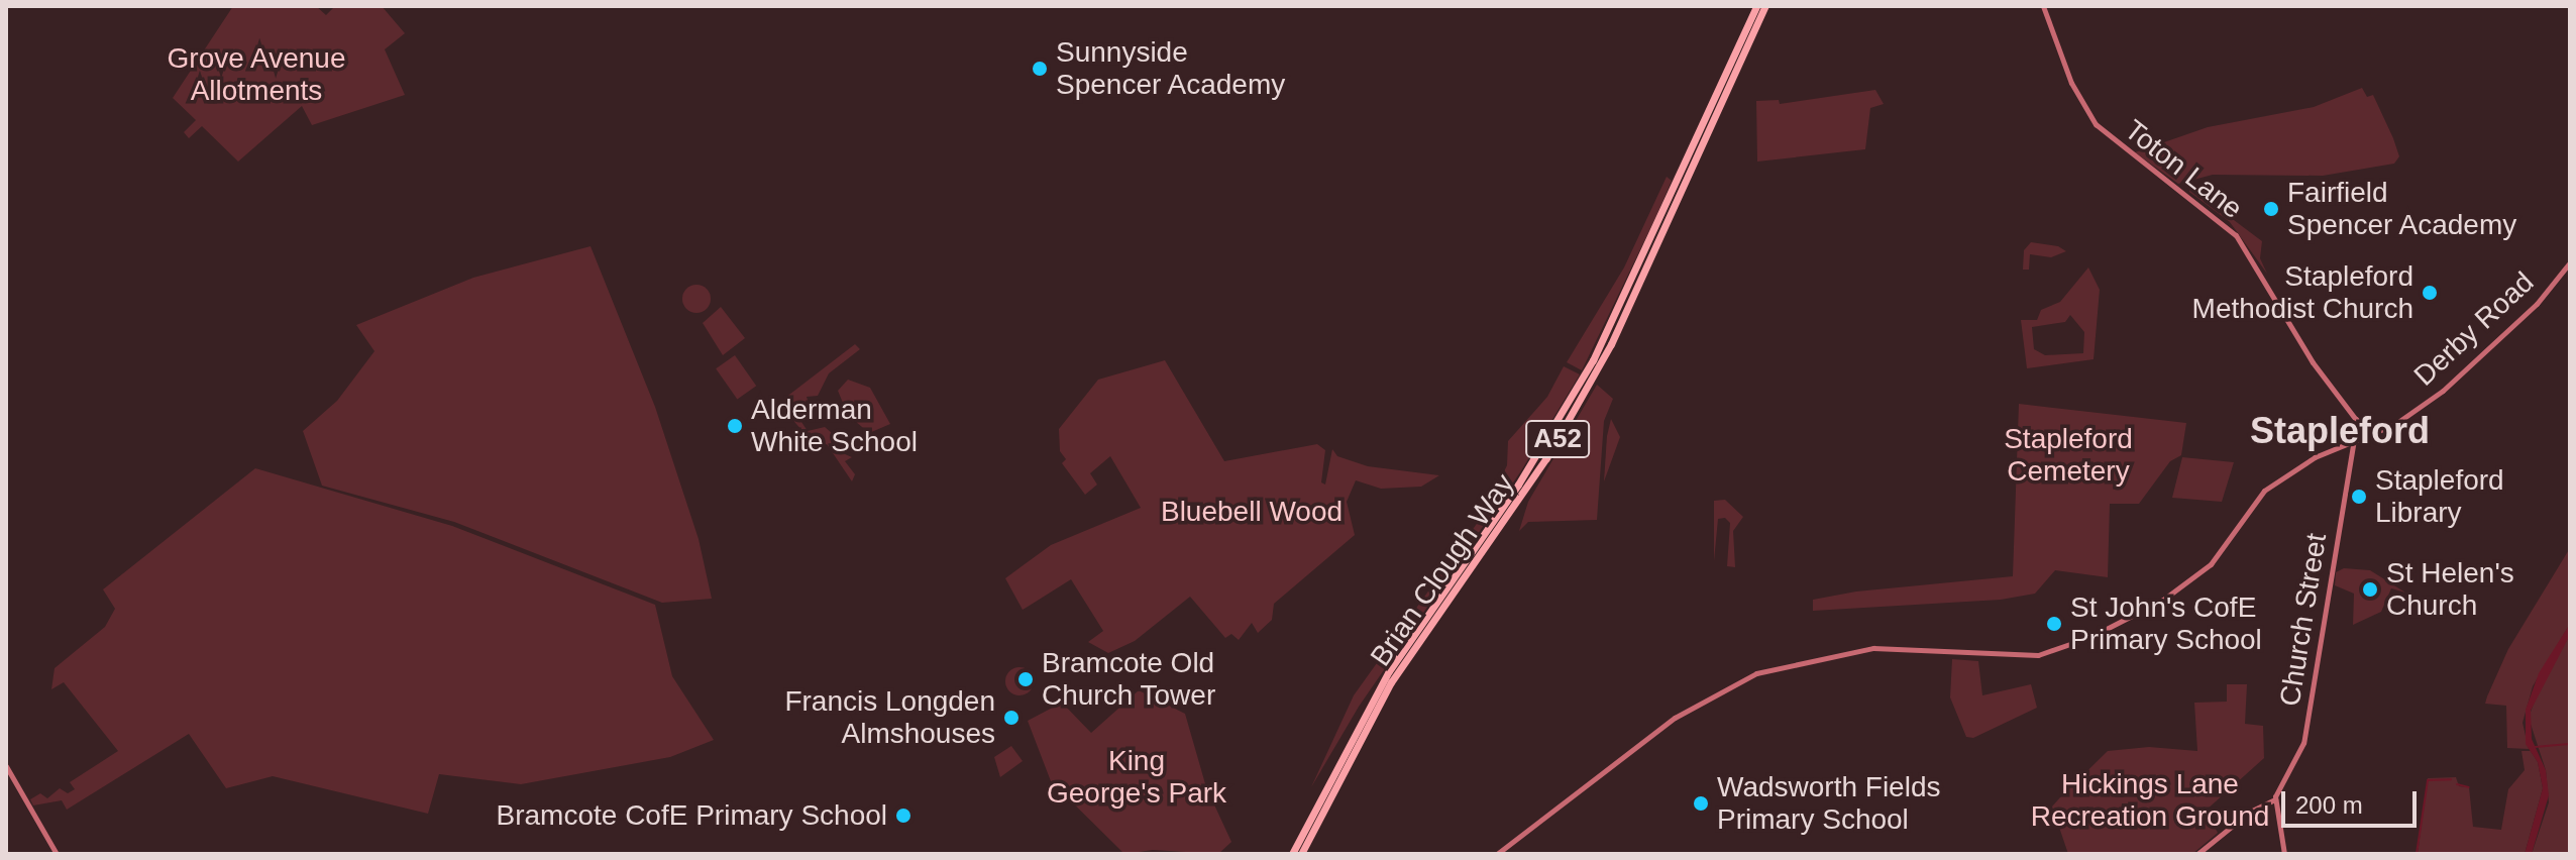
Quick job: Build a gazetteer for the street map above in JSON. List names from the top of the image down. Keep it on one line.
{"streets":{"highway":["A52","Brian Clough Way"],"main road":["Toton Lane","Derby Road","Church Street"]},"crossings":[["Toton Lane","Derby Road"],["Derby Road","Church Street"]],"districts":["Stapleford"],"parks":["Grove Avenue Allotments","Stapleford Cemetery","Bluebell Wood","King George's Park","Hickings Lane Recreation Ground"],"places":["Sunnyside Spencer Academy","Fairfield Spencer Academy","Stapleford Methodist Church","Alderman White School","Stapleford Library","St Helen's Church","St John's CofE Primary School","Bramcote Old Church Tower","Francis Longden Almshouses","Wadsworth Fields Primary School","Bramcote CofE Primary School"],"scale_bar":"200 m"}
